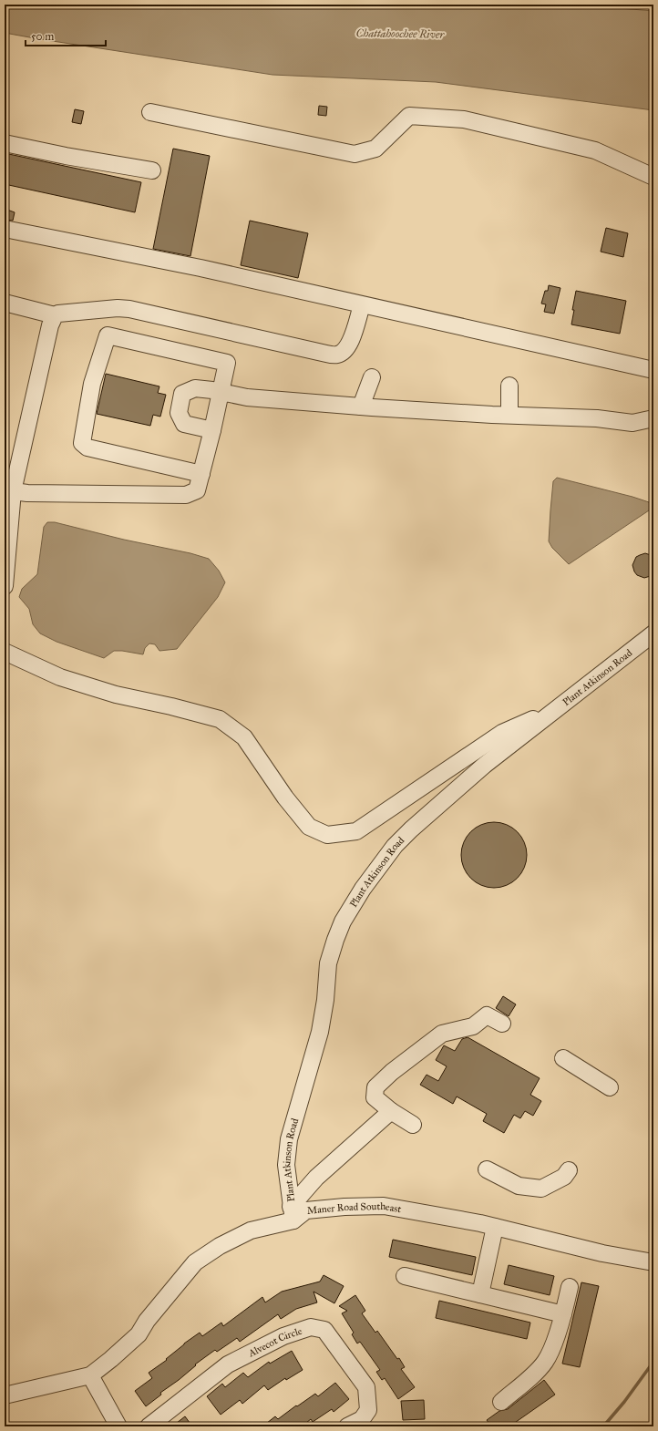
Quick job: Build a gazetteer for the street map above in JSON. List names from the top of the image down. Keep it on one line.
{"streets":{"street":["Plant Atkinson Road","Maner Road Southeast","Alvecot Circle"]},"crossings":[["Plant Atkinson Road","Maner Road Southeast"]],"water":["Chattahoochee River"],"scale_bar":"50 m"}
